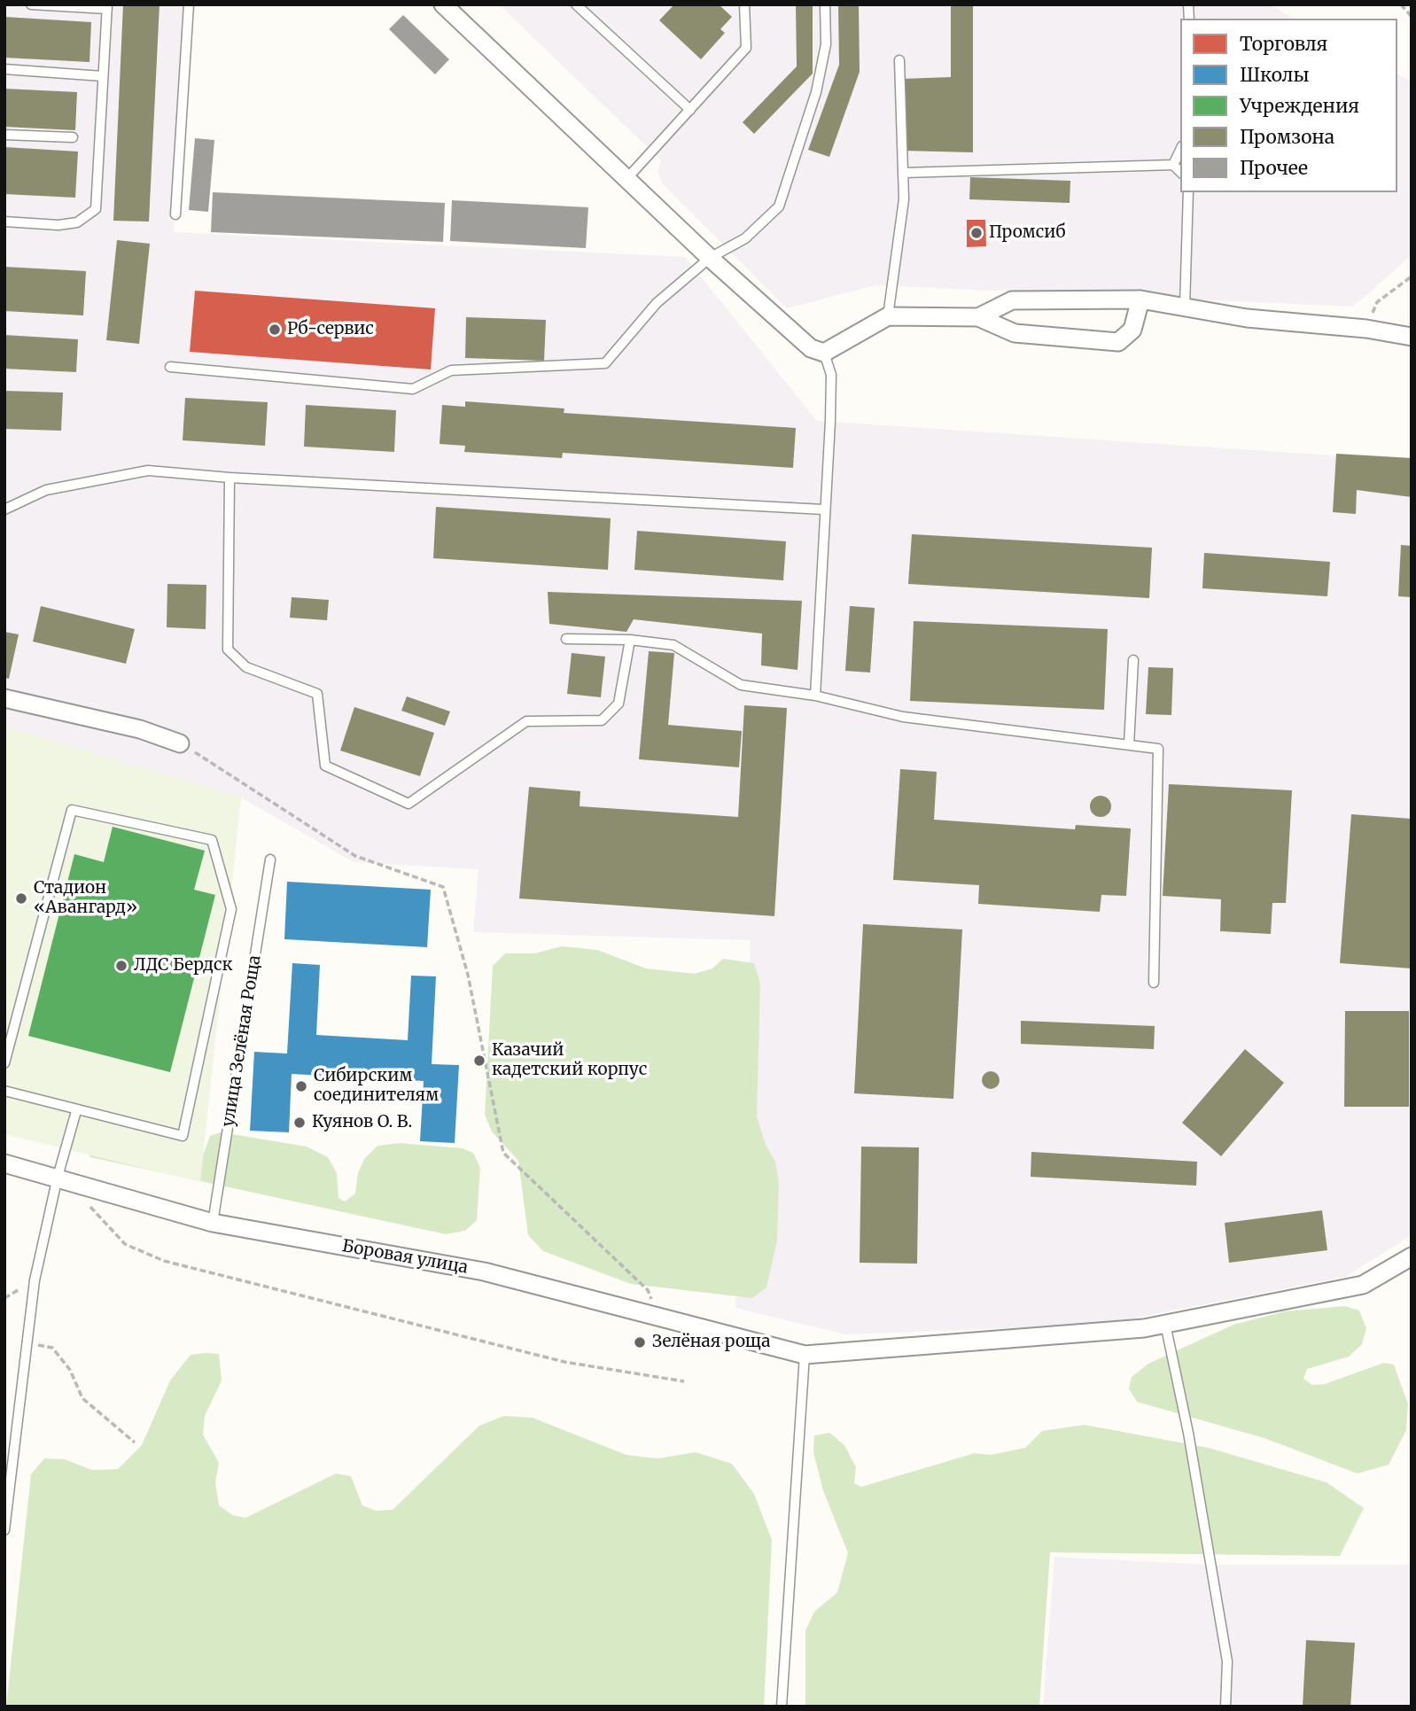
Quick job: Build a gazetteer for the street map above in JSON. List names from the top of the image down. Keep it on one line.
{"streets":{"street":["Боровая улица"],"lane":["улица Зелёная Роща"]},"crossings":[["улица Зелёная Роща","Боровая улица"]],"places":["Промсиб","Рб-сервис","Стадион «Авангард»","ЛДС Бердск","Казачий кадетский корпус","Сибирским соединителям","Куянов О. В.","Зелёная роща"],"legend":["Торговля","Школы","Учреждения","Промзона","Прочее"]}
